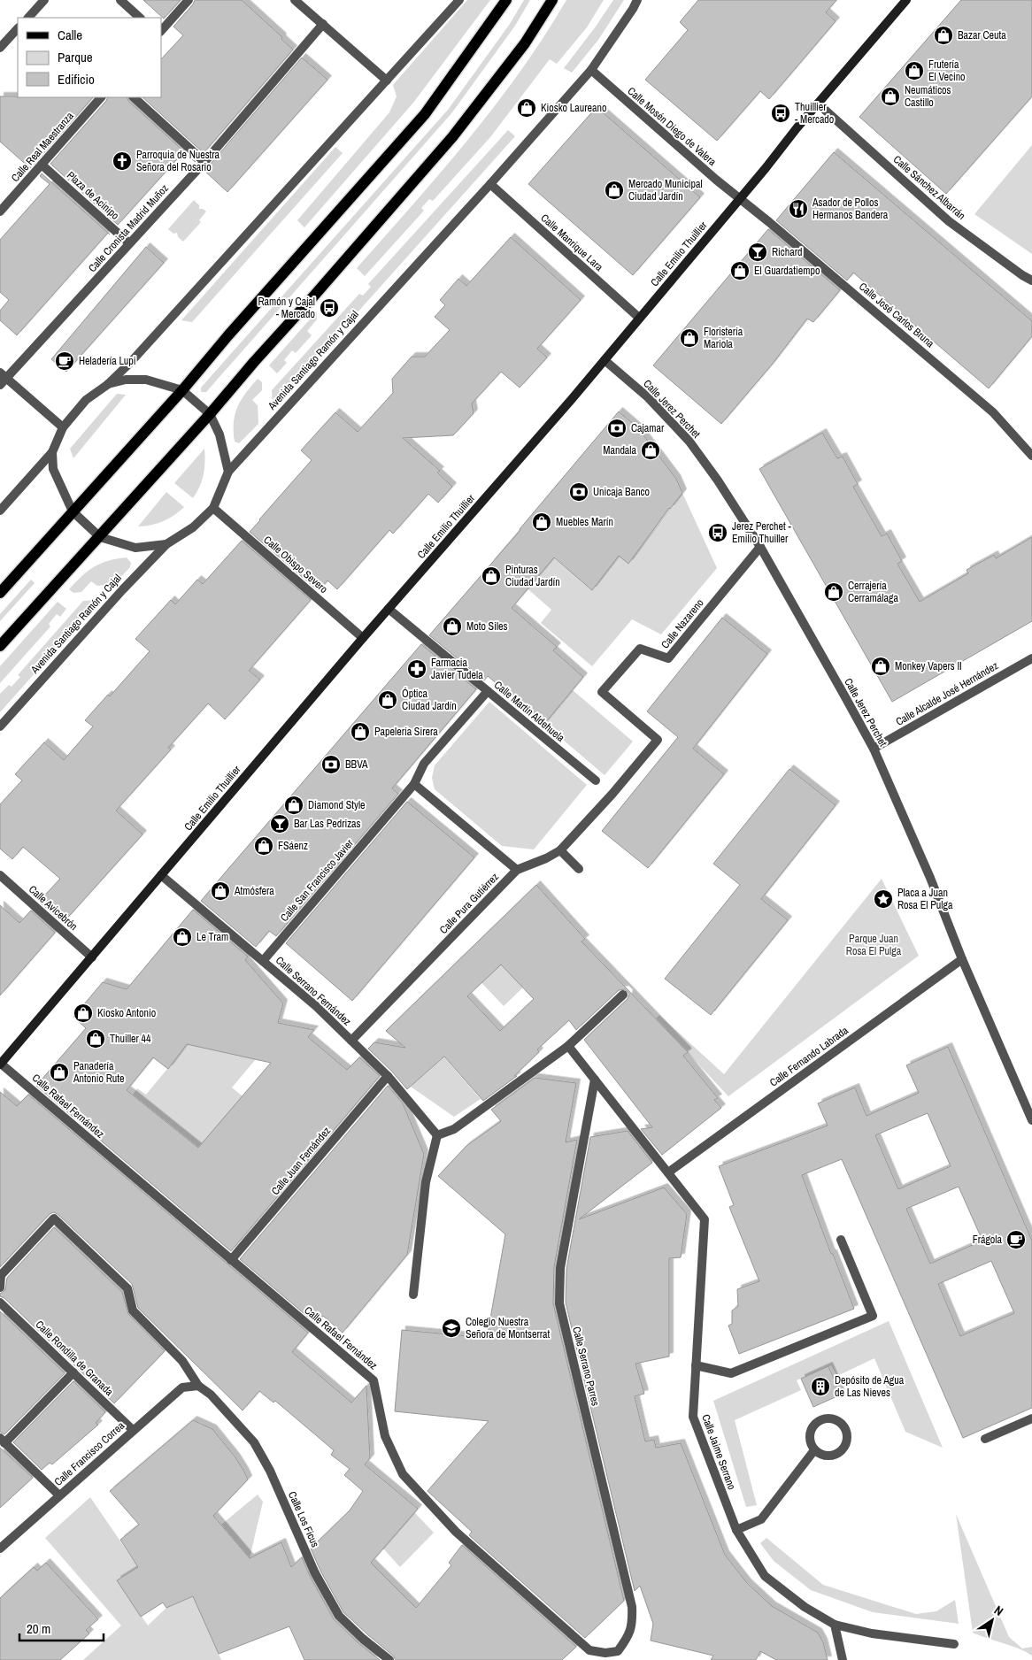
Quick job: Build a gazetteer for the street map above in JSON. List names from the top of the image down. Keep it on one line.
{"streets":{"main road":["Calle Emilio Thuillier"],"street":["Calle Mosén Diego de Valera","Calle Real Maestranza","Calle Sánchez Albarrán","Plaza de Acinipo","Calle Cronista Madrid Muñoz","Calle Manrique Lara","Calle José Carlos Bruna","Avenida Santiago Ramón y Cajal","Calle Jerez Perchet","Calle Obispo Severo","Calle Nazareno","Calle Alcalde José Hernández","Calle Martín Aldehuela","Calle San Francisco Javier","Calle Pura Gutiérrez","Calle Avicebrón","Calle Serrano Fernández","Calle Fernando Labrada","Calle Rafael Fernández","Calle Juan Fernández","Calle Rondilla de Granada","Calle Serrano Parres","Calle Jaime Serrano","Calle Francisco Correa","Calle Los Ficus"]},"crossings":[["Calle Mosén Diego de Valera","Calle Emilio Thuillier"],["Calle Mosén Diego de Valera","Calle José Carlos Bruna"],["Calle Mosén Diego de Valera","Avenida Santiago Ramón y Cajal"],["Calle Real Maestranza","Plaza de Acinipo"],["Calle Sánchez Albarrán","Calle Emilio Thuillier"],["Plaza de Acinipo","Calle Cronista Madrid Muñoz"],["Calle Manrique Lara","Calle Emilio Thuillier"],["Calle Manrique Lara","Avenida Santiago Ramón y Cajal"],["Calle Emilio Thuillier","Calle José Carlos Bruna"],["Calle Emilio Thuillier","Calle Jerez Perchet"],["Calle Emilio Thuillier","Calle Obispo Severo"],["Calle Emilio Thuillier","Calle Martín Aldehuela"],["Calle Emilio Thuillier","Calle Avicebrón"],["Calle Emilio Thuillier","Calle Serrano Fernández"],["Calle Emilio Thuillier","Calle Rafael Fernández"],["Avenida Santiago Ramón y Cajal","Calle Obispo Severo"],["Calle Jerez Perchet","Calle Nazareno"],["Calle Jerez Perchet","Calle Alcalde José Hernández"],["Calle Jerez Perchet","Calle Fernando Labrada"],["Calle Nazareno","Calle Pura Gutiérrez"],["Calle Martín Aldehuela","Calle San Francisco Javier"],["Calle San Francisco Javier","Calle Serrano Fernández"],["Calle Pura Gutiérrez","Calle Serrano Fernández"],["Calle Serrano Fernández","Calle Juan Fernández"],["Calle Fernando Labrada","Calle Jaime Serrano"],["Calle Rafael Fernández","Calle Juan Fernández"],["Calle Rafael Fernández","Calle Serrano Parres"],["Calle Rondilla de Granada","Calle Francisco Correa"],["Calle Francisco Correa","Calle Los Ficus"]],"parks":["Parque Juan Rosa El Pulga"],"places":{"shop":["Bazar Ceuta","Frutería El Vecino","Neumáticos Castillo","Kiosko Laureano","Mercado Municipal Ciudad Jardín","El Guardatiempo","Floristería Mariola","Mandala","Muebles Marín","Pinturas Ciudad Jardín","Cerrajería Cerramálaga","Moto Siles","Monkey Vapers II","Óptica Ciudad Jardín","Papelería Sirera","Diamond Style","FSáenz","Atmósfera","Le Tram","Kiosko Antonio","Thuiller 44","Panadería Antonio Rute"],"bus stop":["Thuillier - Mercado","Ramón y Cajal - Mercado","Jerez Perchet - Emilio Thuiller"],"church":["Parroquia de Nuestra Señora del Rosario"],"restaurant":["Asador de Pollos Hermanos Bandera"],"bar":["Richard","Bar Las Pedrizas"],"cafe":["Heladería Lupi","Frágola"],"bank":["Cajamar","Unicaja Banco","BBVA"],"pharmacy":["Farmacia Javier Tudela"],"place":["Placa a Juan Rosa El Pulga"],"school or university":["Colegio Nuestra Señora de Montserrat"],"building":["Depósito de Agua de Las Nieves"]},"legend":["Calle","Parque","Edificio"],"scale_bar":"20 m","north":"top right"}
